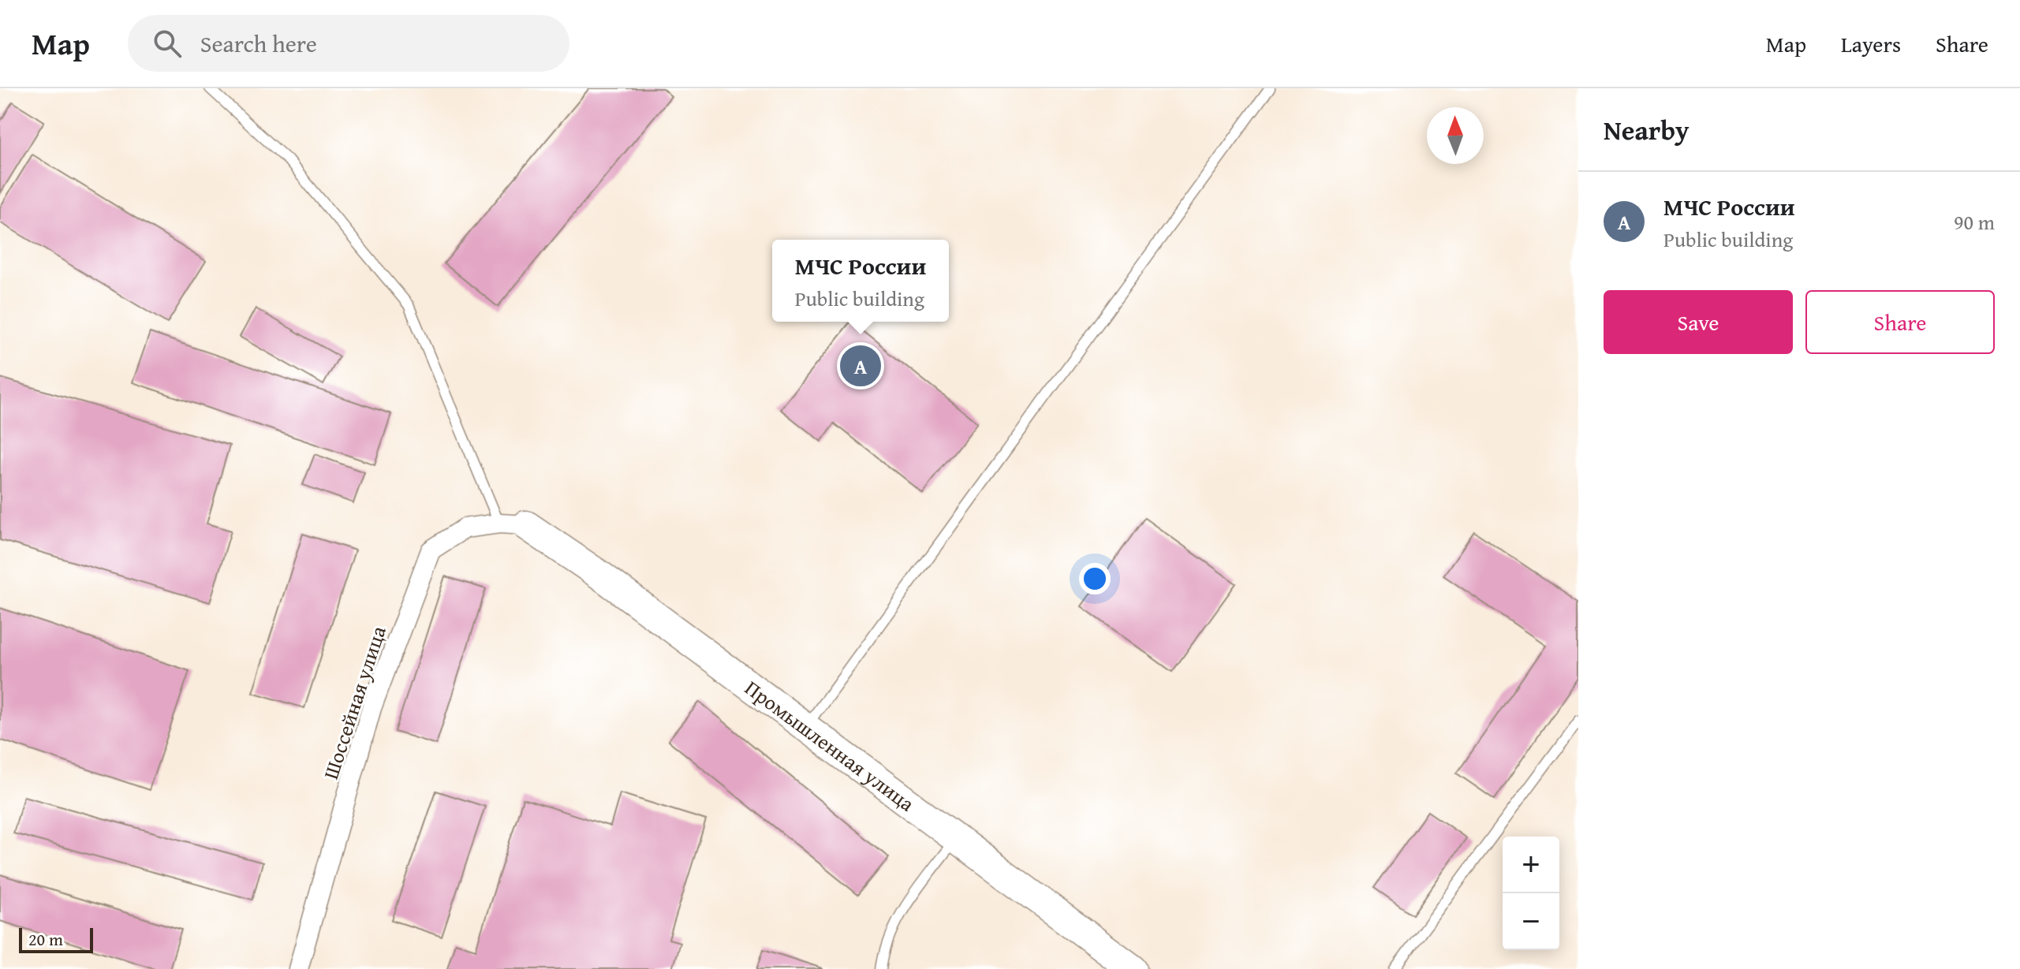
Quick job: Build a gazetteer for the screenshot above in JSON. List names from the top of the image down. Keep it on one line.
{"streets":{"street":["Шоссейная улица","Промышленная улица"]},"crossings":[["Шоссейная улица","Промышленная улица"]],"scale_bar":"20 m","north":"top","page":{"header":"Map","search":"Search here","nav":["Map","Layers","Share"],"heading":"Nearby","list":[{"mark":"A","name":"МЧС России","note":"Public building","value":"90 m"}],"popup":["МЧС России","Public building"],"buttons":["Save","Share"],"pins":"A","map_buttons":["+","−"],"scale":"20 m"}}
